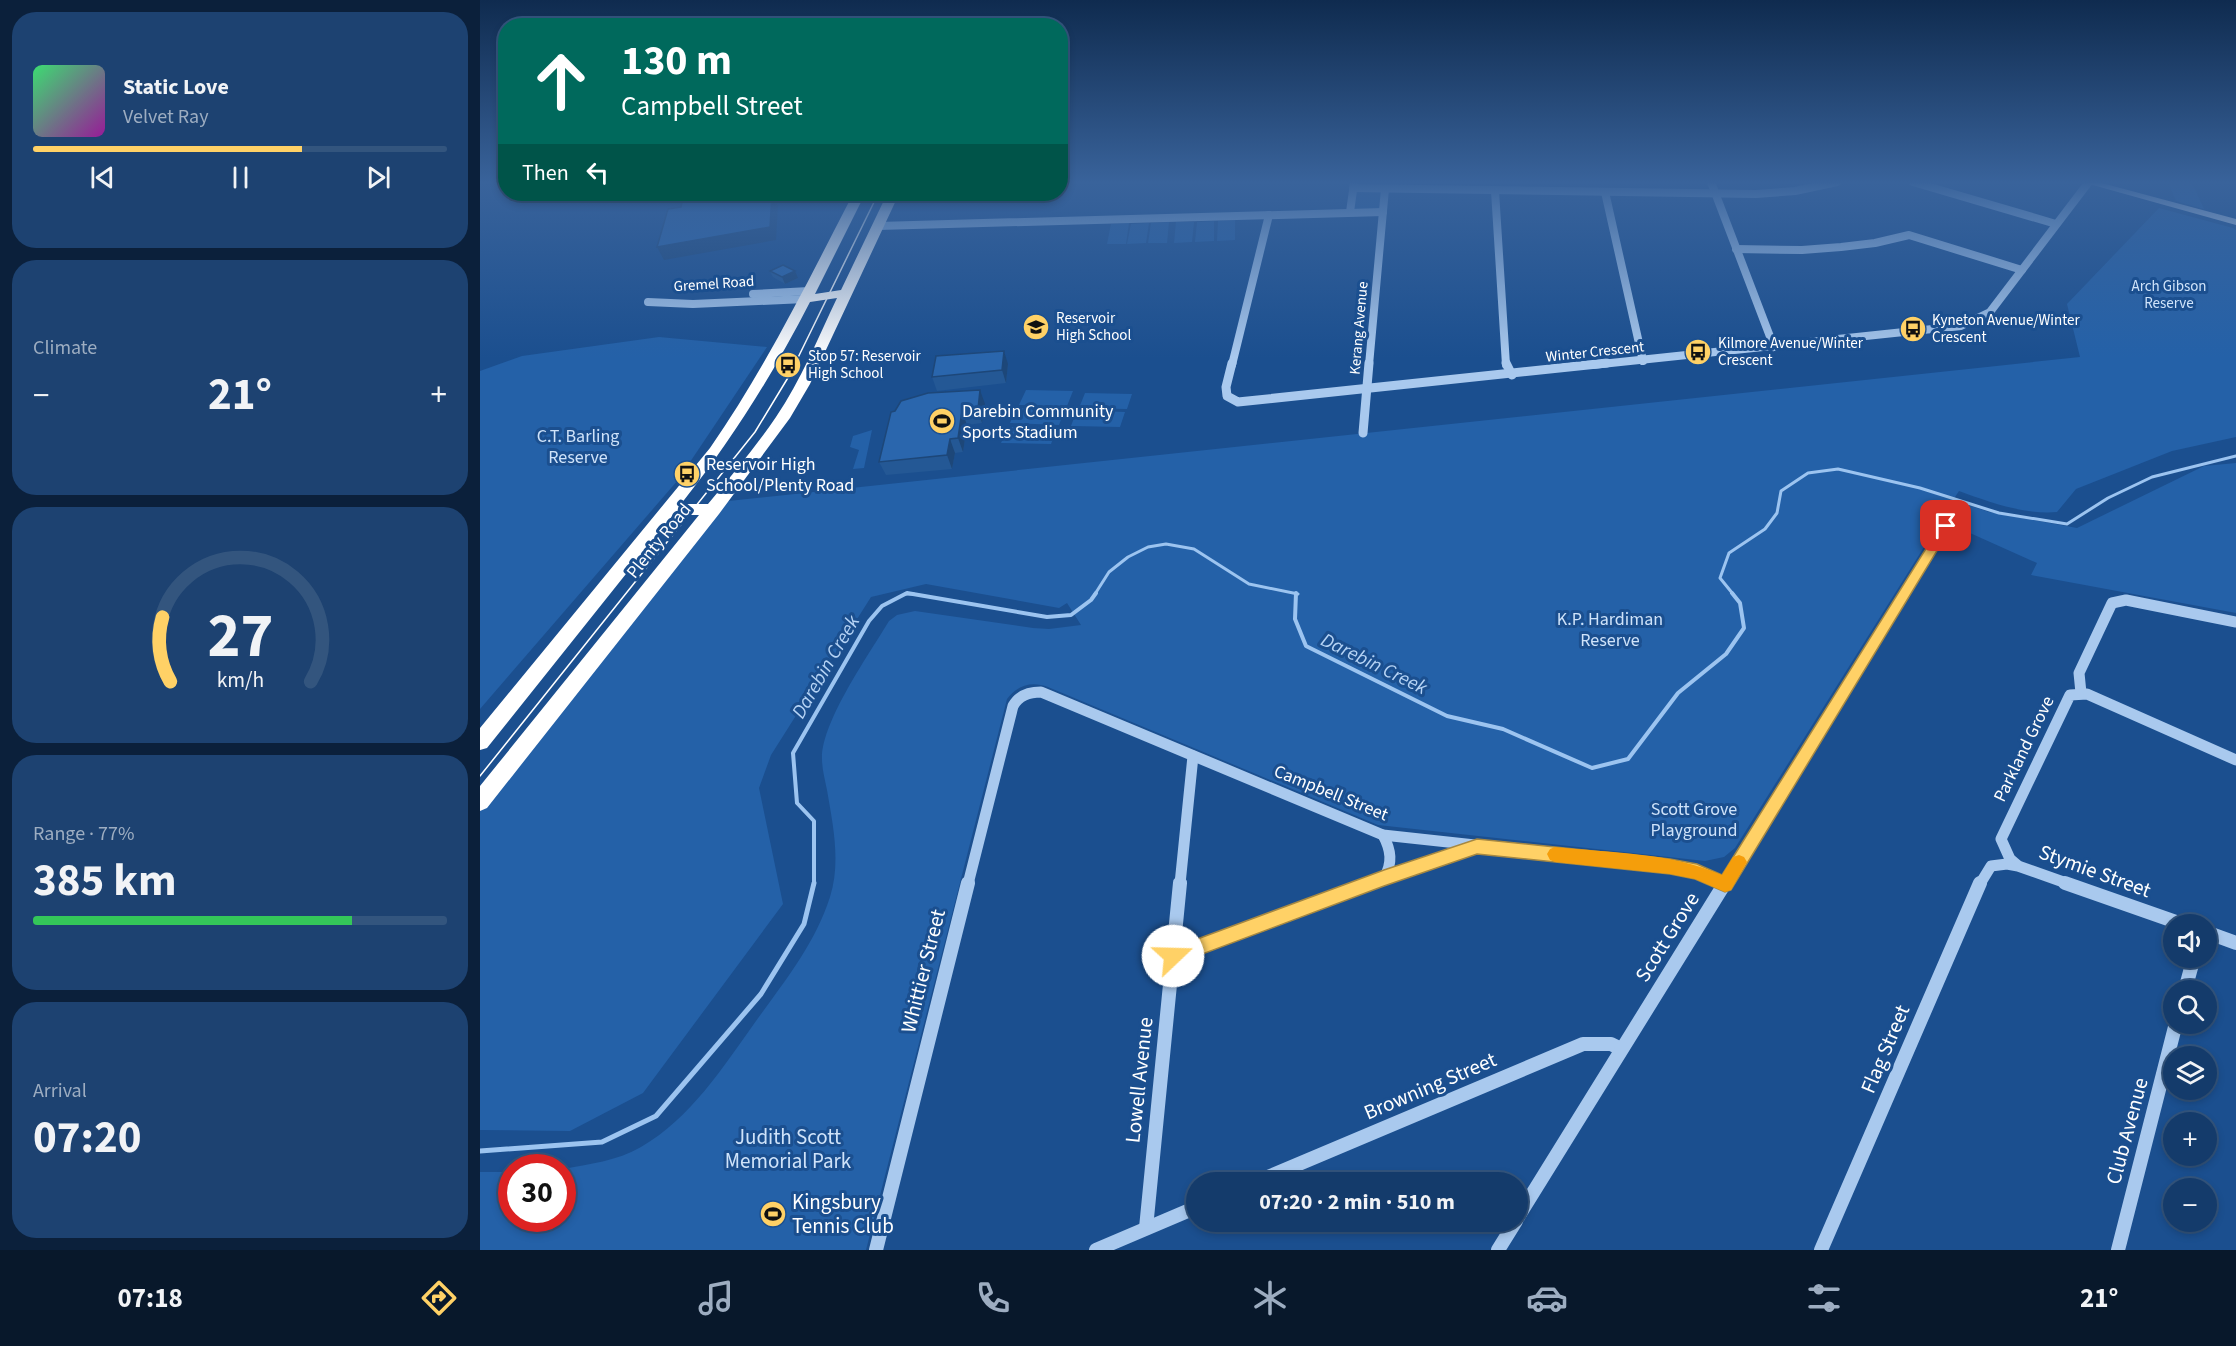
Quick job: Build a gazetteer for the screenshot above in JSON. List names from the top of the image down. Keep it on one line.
{"streets":{"highway":["Plenty Road"],"street":["Gremel Road","Kerang Avenue","Winter Crescent","Parkland Grove","Campbell Street","Stymie Street","Scott Grove","Whittier Street","Flag Street","Lowell Avenue","Browning Street","Club Avenue"]},"crossings":[["Gremel Road","Plenty Road"],["Kerang Avenue","Winter Crescent"],["Parkland Grove","Stymie Street"],["Campbell Street","Scott Grove"],["Campbell Street","Whittier Street"],["Campbell Street","Lowell Avenue"],["Stymie Street","Flag Street"],["Scott Grove","Browning Street"]],"water":["Darebin Creek"],"parks":["Arch Gibson Reserve","C.T. Barling Reserve","K.P. Hardiman Reserve","Scott Grove Playground","Judith Scott Memorial Park"],"places":{"school or university":["Reservoir High School"],"bus stop":["Kyneton Avenue/Winter Crescent","Kilmore Avenue/Winter Crescent","Stop 57: Reservoir High School","Reservoir High School/Plenty Road"],"sports":["Darebin Community Sports Stadium","Kingsbury Tennis Club"]},"page":{"turn":["130 m","Campbell Street"],"song":["Static Love","Velvet Ray"],"then":"Then","tile":["Climate",["Range · 77%","385 km"],["Arrival","07:20"]],"heat":["−","21°","+"],"map_buttons":["+","−"],"limit":"30","trip":"07:20 · 2 min · 510 m","tabs":["07:18","21°"],"gauge":["27","km/h"]}}
